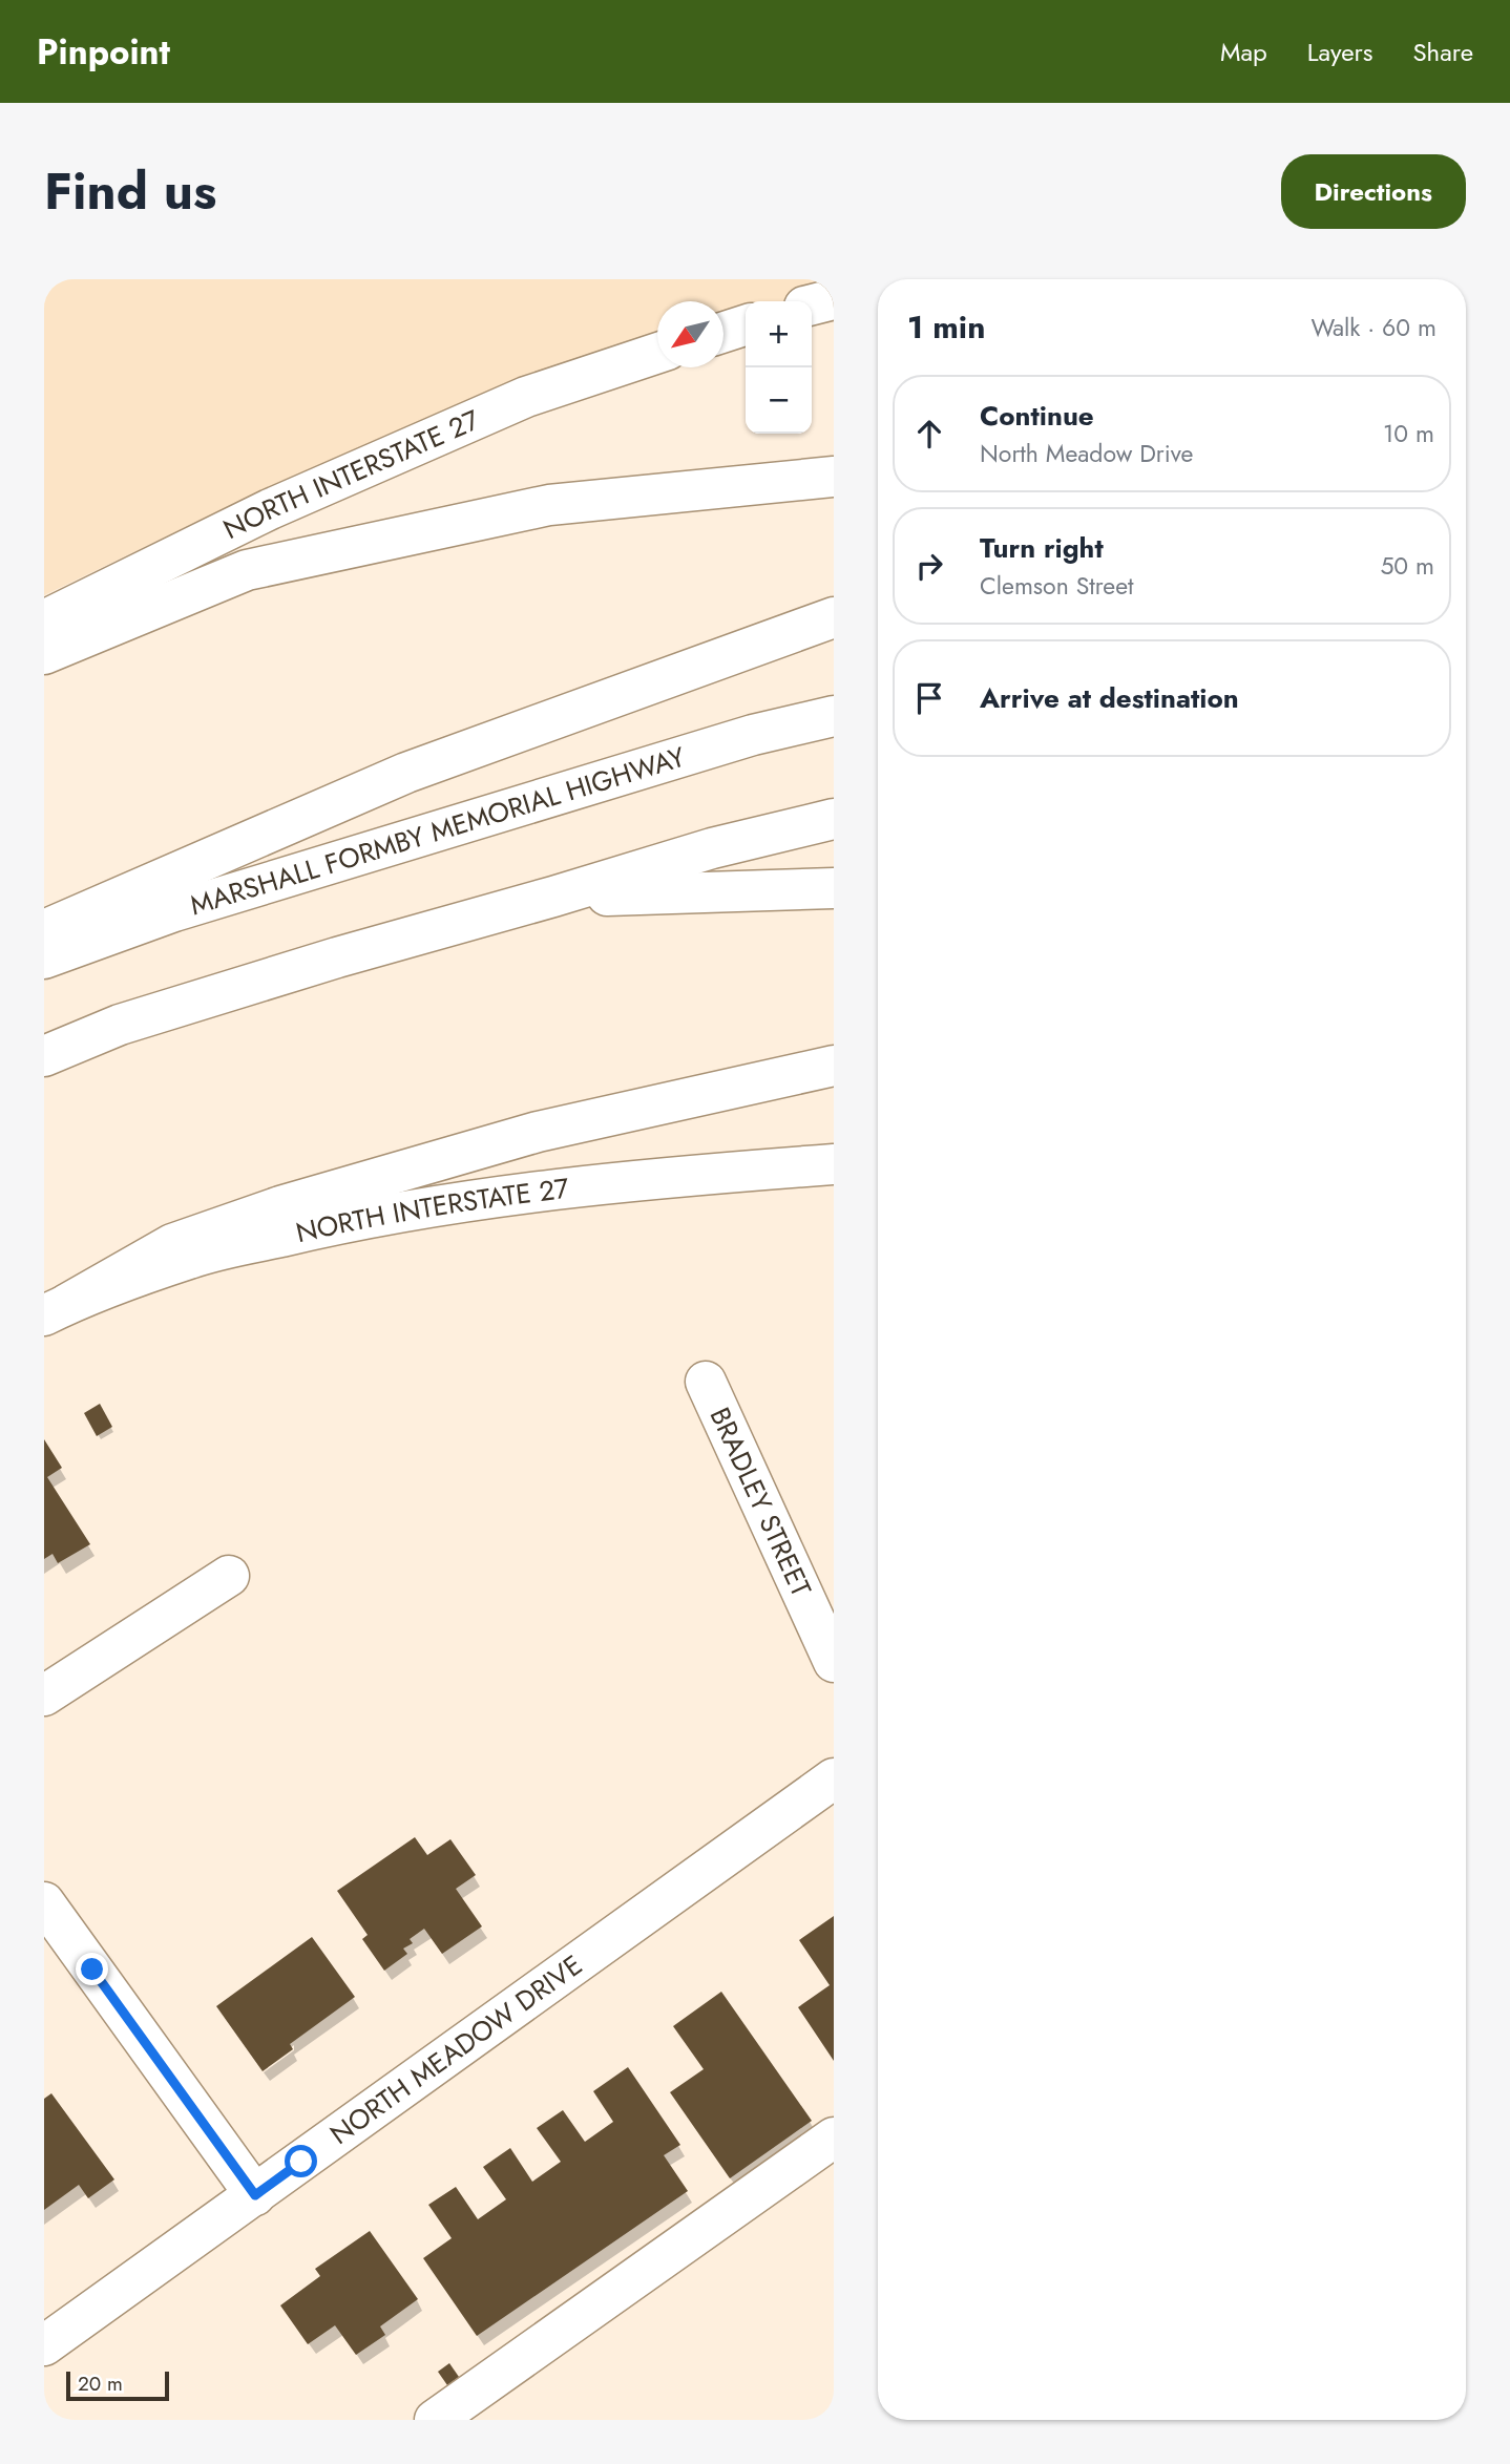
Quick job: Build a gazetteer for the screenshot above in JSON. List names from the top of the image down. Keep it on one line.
{"streets":{"main road":["NORTH INTERSTATE 27","MARSHALL FORMBY MEMORIAL HIGHWAY","BRADLEY STREET","NORTH MEADOW DRIVE"]},"scale_bar":"20 m","north":"bottom left","page":{"header":"Pinpoint","nav":["Map","Layers","Share"],"title":"Find us","buttons":"Directions","heading":["1 min","Walk · 60 m"],"map_buttons":["+","−"],"list":[["Continue","North Meadow Drive","10 m"],["Turn right","Clemson Street","50 m"],"Arrive at destination"],"scale":"20 m"}}
